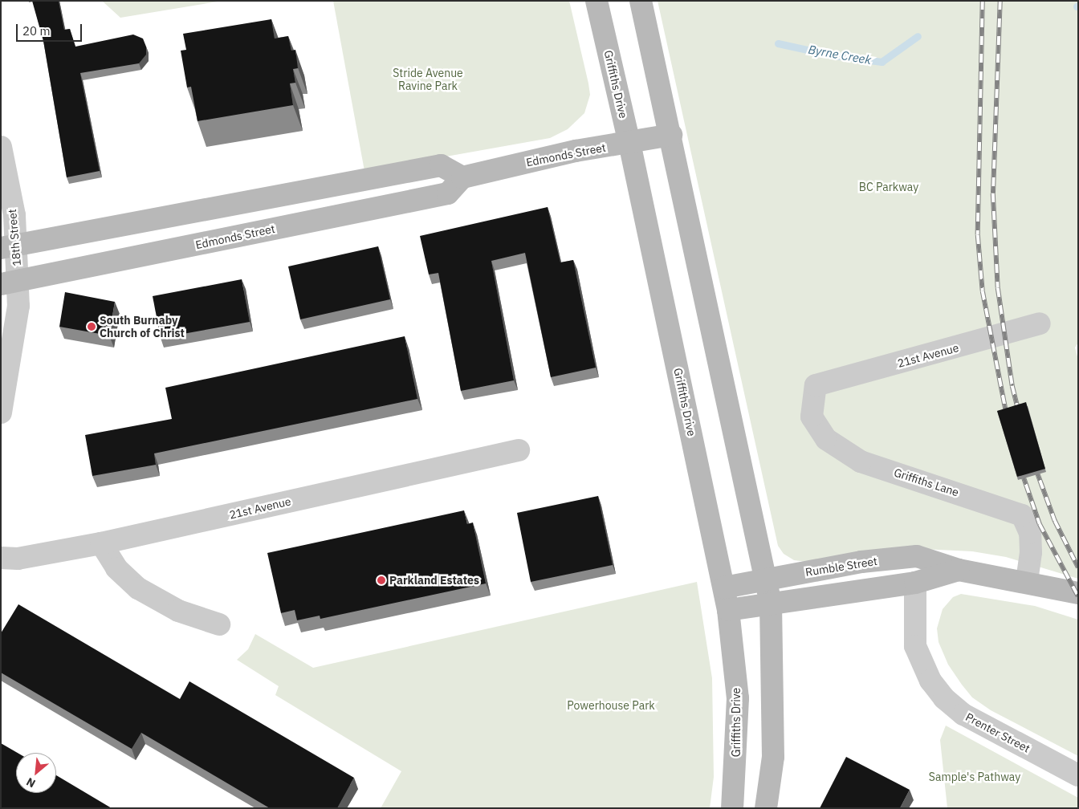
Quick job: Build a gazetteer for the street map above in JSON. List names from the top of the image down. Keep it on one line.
{"streets":{"street":["Griffiths Drive","Edmonds Street","18th Street","21st Avenue","Griffiths Lane","Rumble Street","Prenter Street"]},"crossings":[["Griffiths Drive","Edmonds Street"],["Griffiths Drive","Rumble Street"],["Edmonds Street","18th Street"],["21st Avenue","Griffiths Lane"],["Griffiths Lane","Rumble Street"],["Rumble Street","Prenter Street"]],"water":["Byrne Creek"],"parks":["Stride Avenue Ravine Park","BC Parkway","Powerhouse Park","Sample's Pathway"],"places":["South Burnaby Church of Christ","Parkland Estates"],"scale_bar":"20 m","north":"bottom left"}
